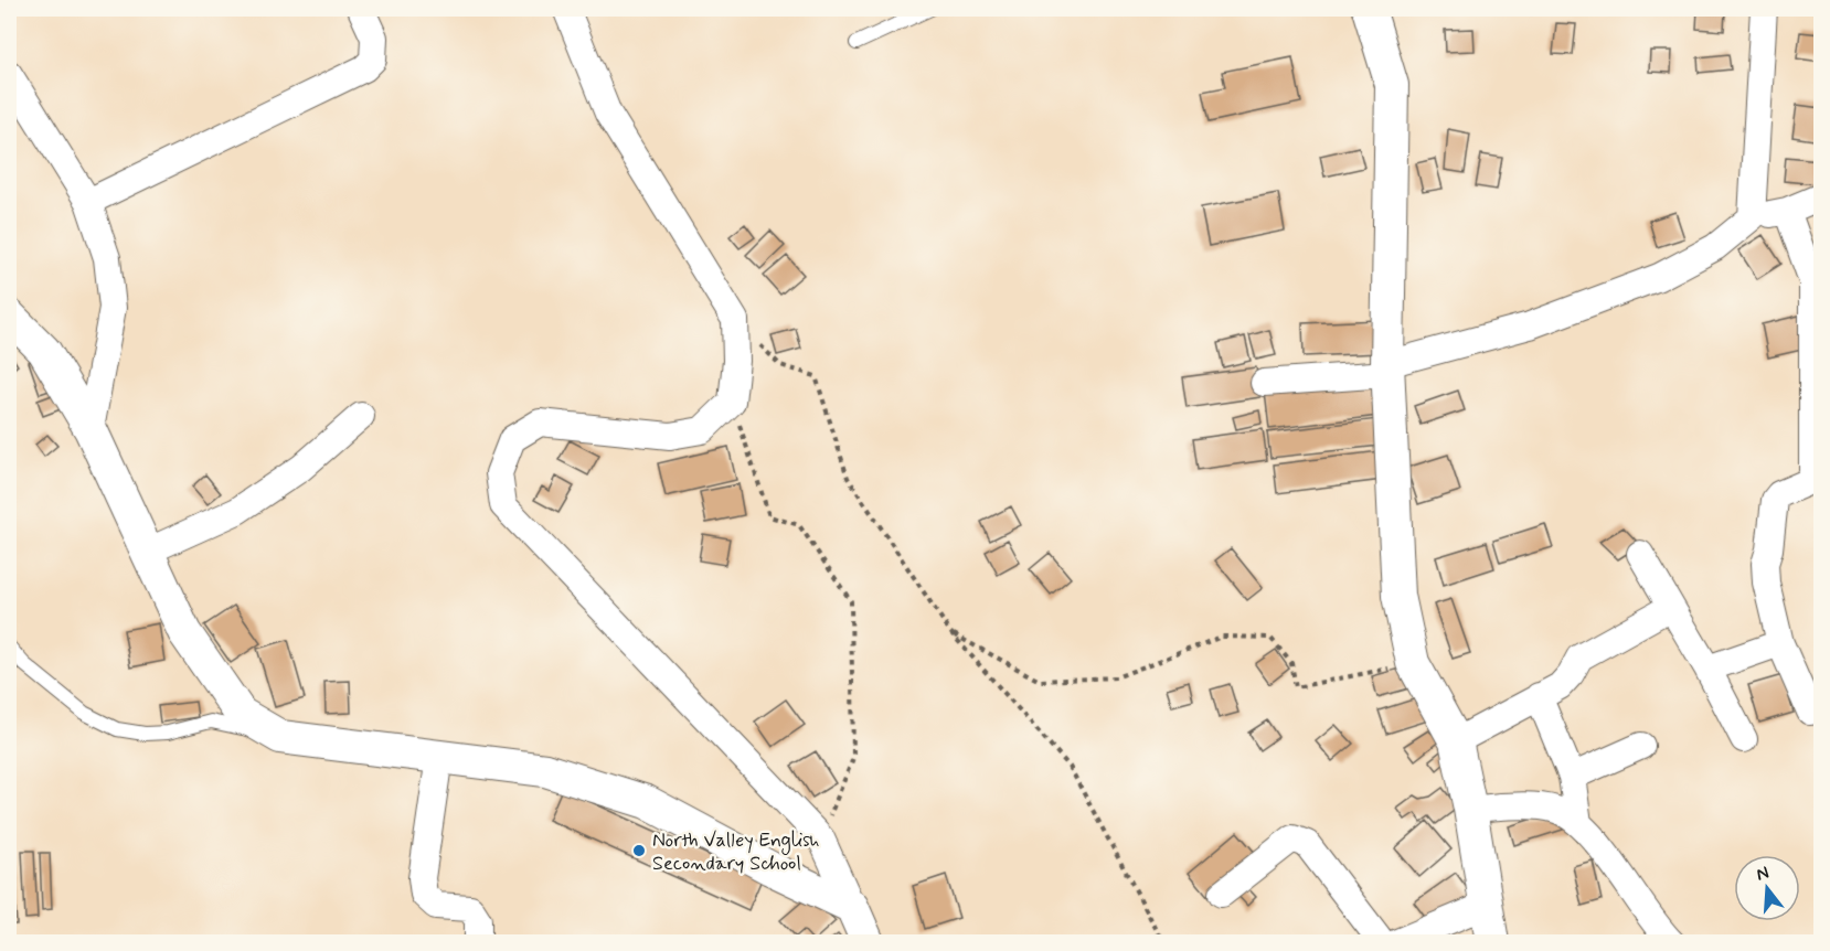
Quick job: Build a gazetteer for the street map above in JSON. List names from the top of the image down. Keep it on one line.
{"places":["North Valley English Secondary School"],"north":"top"}
